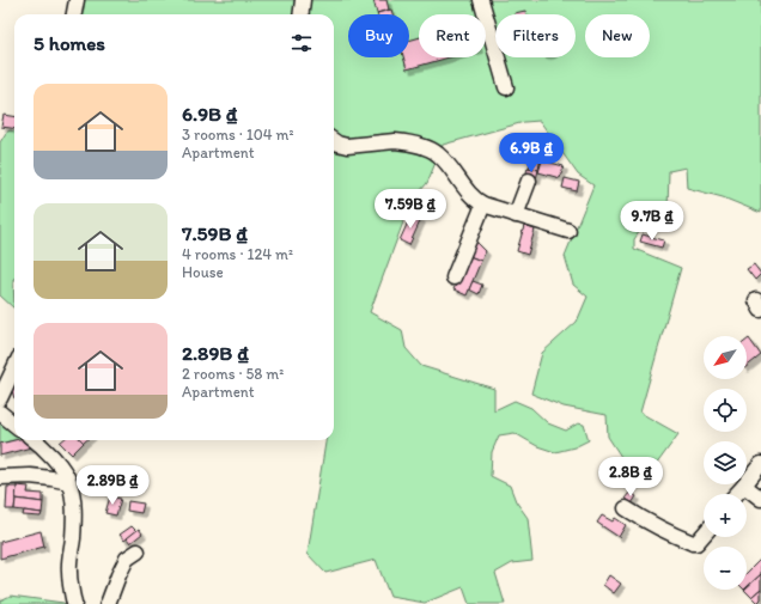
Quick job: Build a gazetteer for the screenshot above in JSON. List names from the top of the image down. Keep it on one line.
{"north":"bottom left","page":{"chip":["Buy","Rent","Filters","New"],"heading":"5 homes","list":[{"name":"6.9B ₫","note":"3 rooms · 104 m² · Apartment"},{"name":"7.59B ₫","note":"4 rooms · 124 m² · House"},{"name":"2.89B ₫","note":"2 rooms · 58 m² · Apartment"}],"price":["6.9B ₫","7.59B ₫","9.7B ₫","2.8B ₫","2.89B ₫"],"map_buttons":["+","−"]}}
